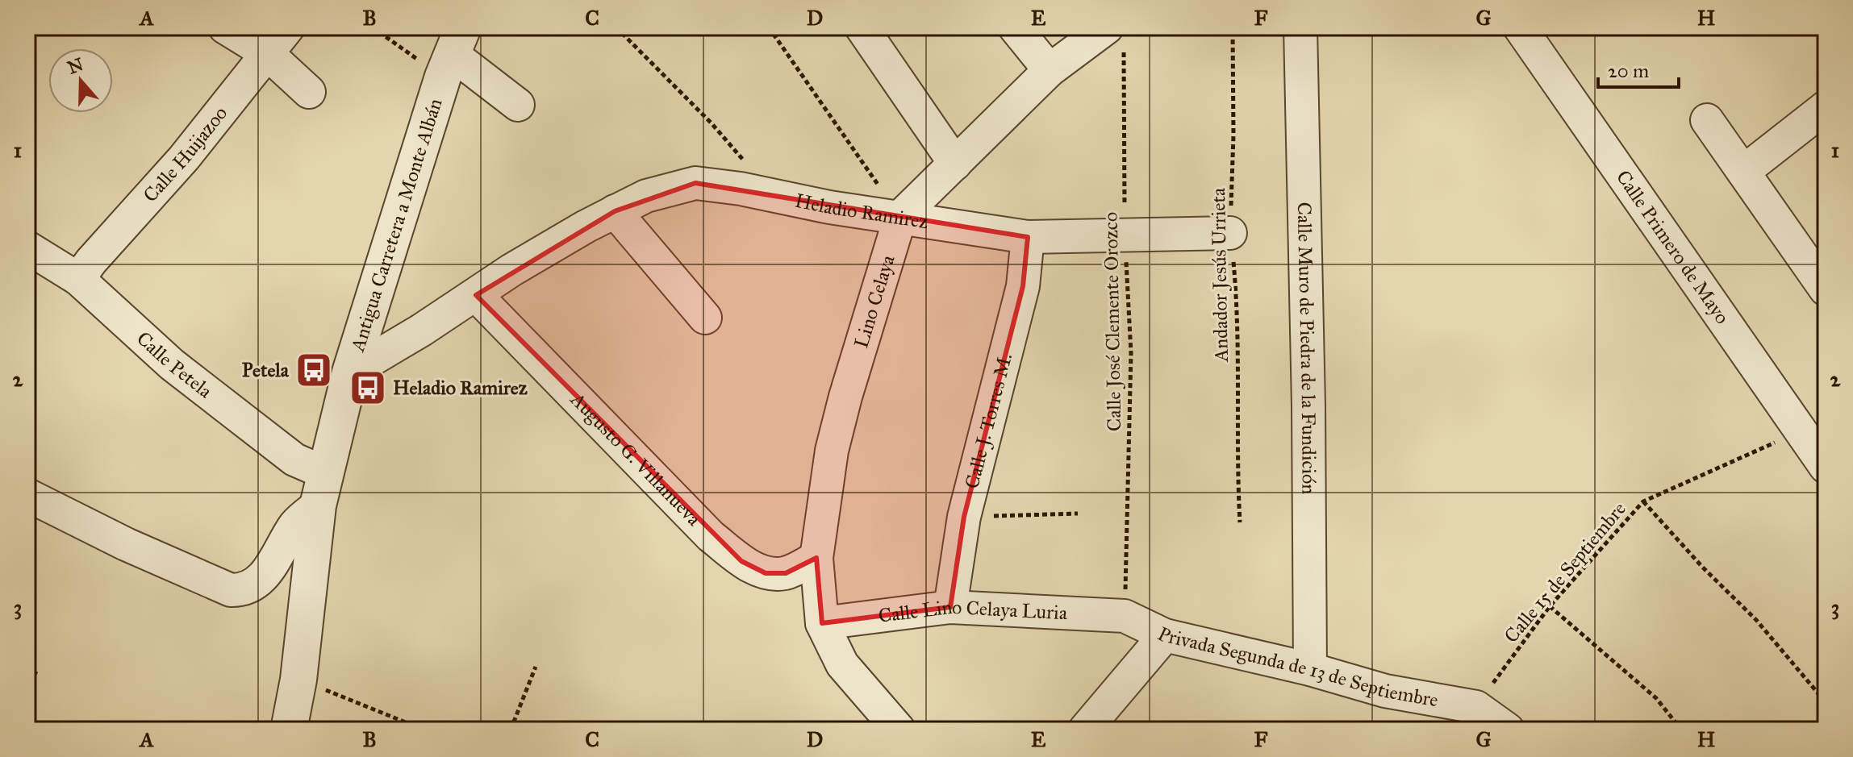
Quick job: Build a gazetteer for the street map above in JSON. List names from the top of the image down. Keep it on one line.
{"streets":{"street":["Calle Huijazoo","Heladio Ramirez","Antigua Carretera a Monte Albán","Calle Primero de Mayo","Lino Celaya","Calle Muro de Piedra de la Fundición","Calle Petela","Calle J. Torres M.","Augusto G. Villanueva","Calle Lino Celaya Luria","Privada Segunda de 13 de Septiembre"],"path":["Andador Jesús Urrieta","Calle José Clemente Orozco","Calle 15 de Septiembre"]},"crossings":[["Calle Huijazoo","Calle Petela"],["Heladio Ramirez","Antigua Carretera a Monte Albán"],["Heladio Ramirez","Andador Jesús Urrieta"],["Heladio Ramirez","Lino Celaya"],["Heladio Ramirez","Calle José Clemente Orozco"],["Heladio Ramirez","Calle J. Torres M."],["Heladio Ramirez","Augusto G. Villanueva"],["Antigua Carretera a Monte Albán","Calle Petela"],["Calle Primero de Mayo","Calle 15 de Septiembre"],["Lino Celaya","Calle José Clemente Orozco"],["Lino Celaya","Augusto G. Villanueva"],["Lino Celaya","Calle Lino Celaya Luria"],["Calle José Clemente Orozco","Calle Lino Celaya Luria"],["Calle José Clemente Orozco","Privada Segunda de 13 de Septiembre"],["Calle Muro de Piedra de la Fundición","Privada Segunda de 13 de Septiembre"],["Calle J. Torres M.","Calle Lino Celaya Luria"],["Calle 15 de Septiembre","Privada Segunda de 13 de Septiembre"],["Calle Lino Celaya Luria","Privada Segunda de 13 de Septiembre"]],"places":{"bus stop":["Petela","Heladio Ramirez"]},"scale_bar":"20 m","north":"top","grid":{"columns":["A","B","C","D","E","F","G","H"],"rows":["1","2","3"]}}
